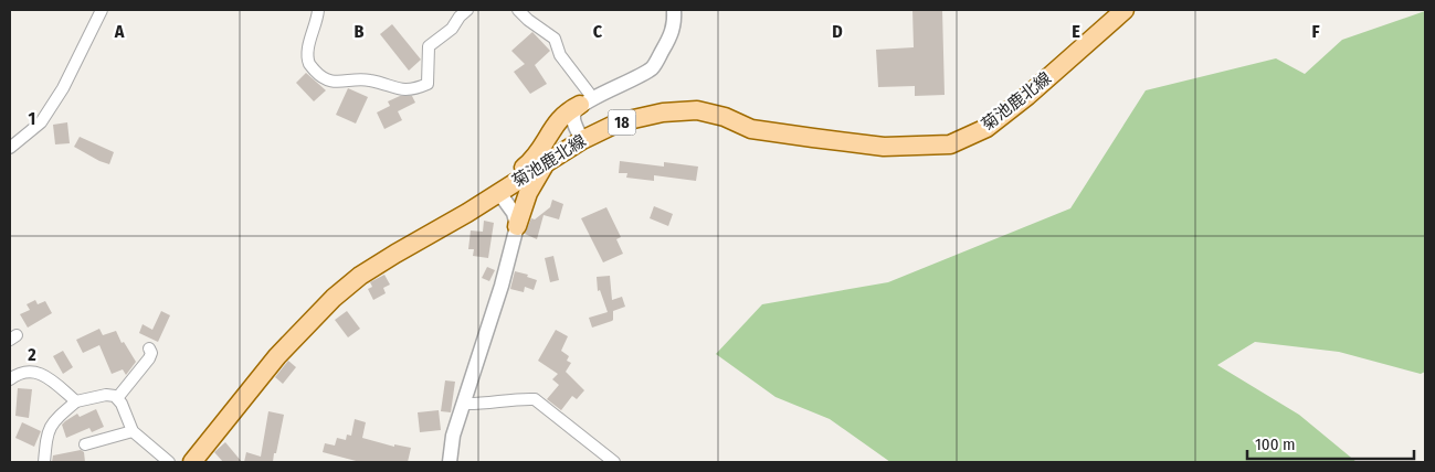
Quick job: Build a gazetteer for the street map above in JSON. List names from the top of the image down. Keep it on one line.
{"streets":{"main road":["菊池鹿北線","18"]},"scale_bar":"100 m","grid":{"columns":["A","B","C","D","E","F"],"rows":["1","2"]}}
